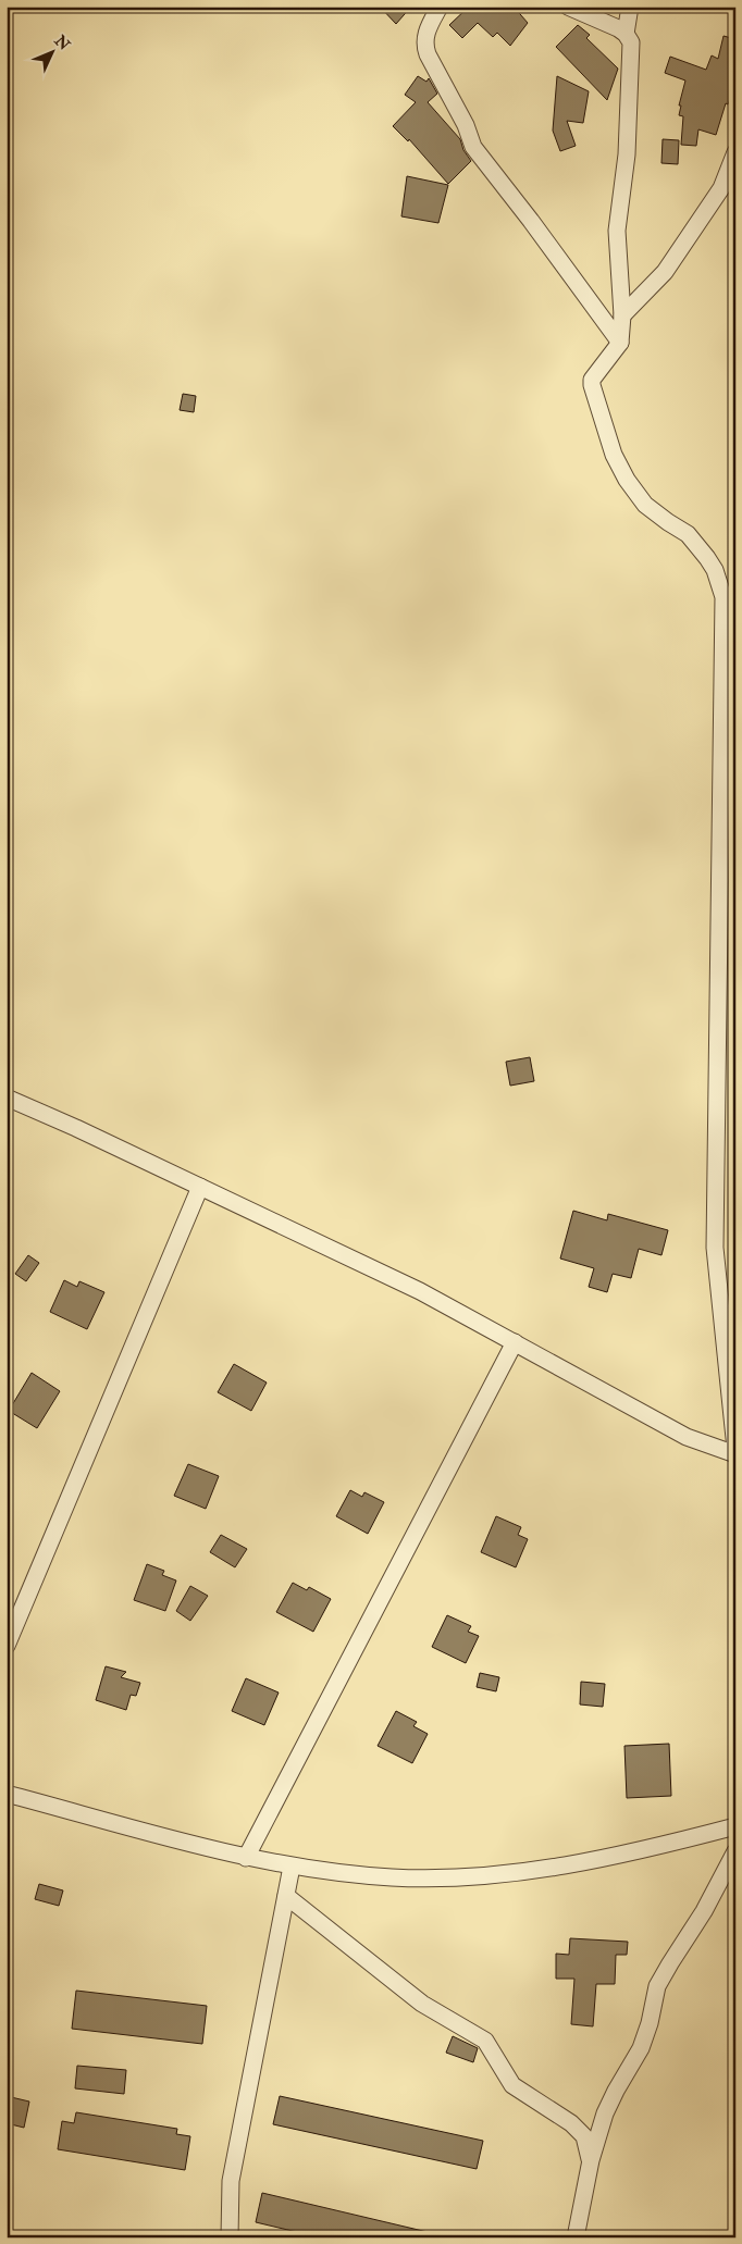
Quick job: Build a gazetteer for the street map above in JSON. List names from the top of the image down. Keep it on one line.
{"north":"top right"}
